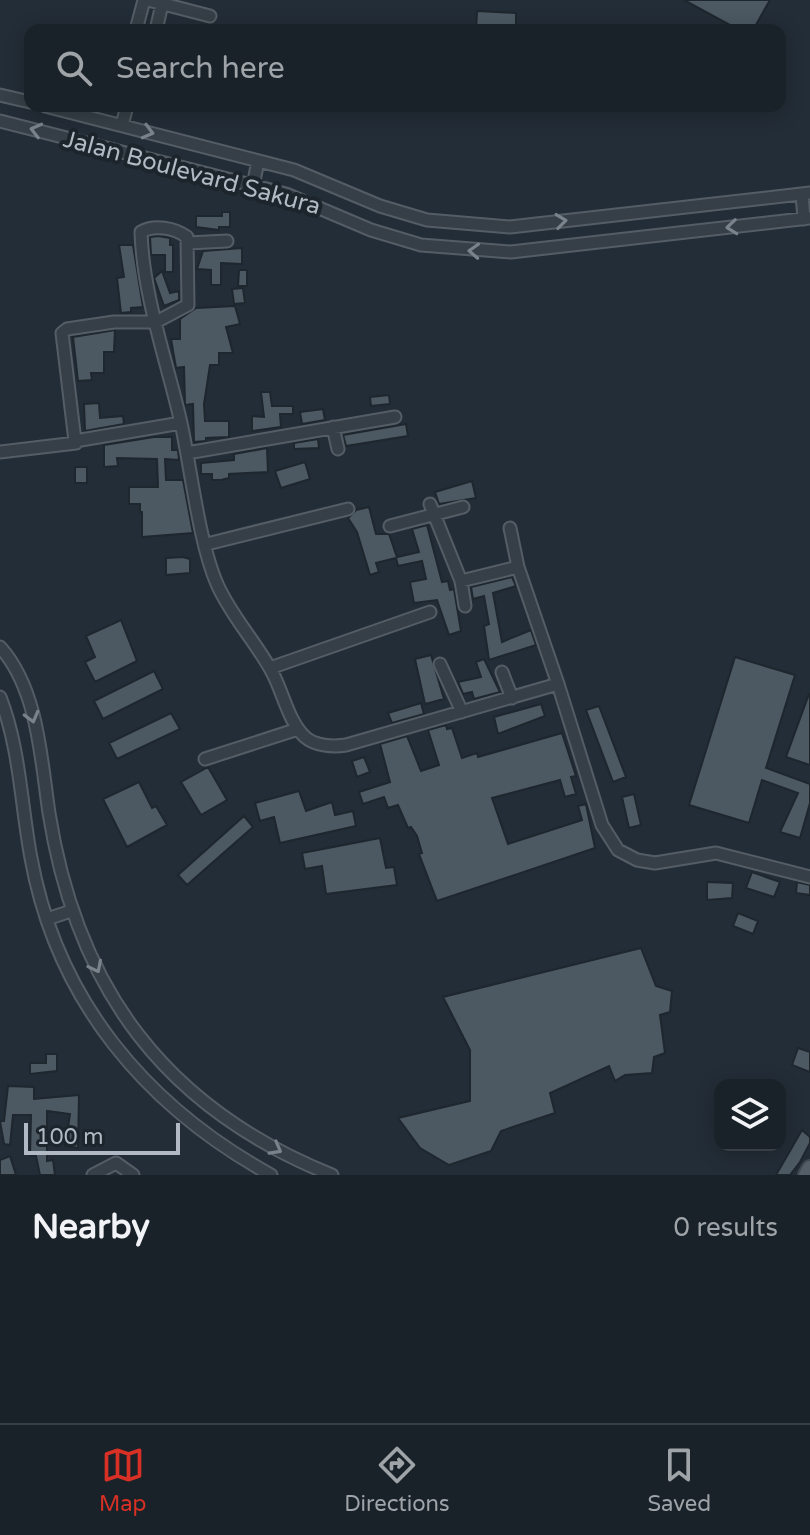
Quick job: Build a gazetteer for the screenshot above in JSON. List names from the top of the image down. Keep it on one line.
{"streets":{"street":["Jalan Boulevard Sakura"]},"scale_bar":"100 m","page":{"search":"Search here","scale":"100 m","heading":["Nearby","0 results"],"nav":["Map","Directions","Saved"]}}
